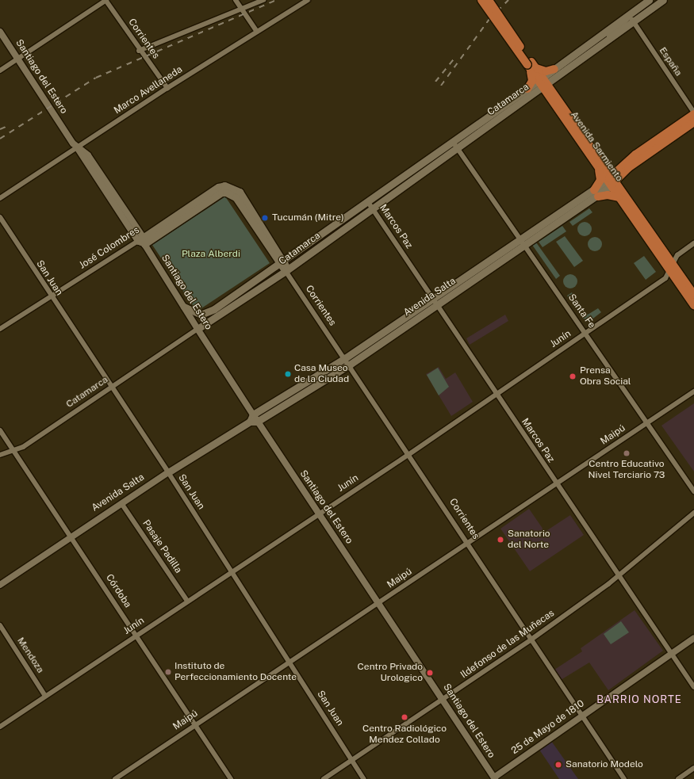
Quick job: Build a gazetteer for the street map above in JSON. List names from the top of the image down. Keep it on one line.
{"streets":{"main road":["Corrientes","Catamarca","Avenida Sarmiento","José Colombres","Avenida Salta"],"street":["España","Santiago del Estero","Marco Avellaneda","Marcos Paz","San Juan","Santa Fe","Junín","Maipú","Pasaje Padilla","Córdoba","Ildefonso de las Muñecas","Mendoza","25 de Mayo de 1810"]},"crossings":[["Corrientes","Marco Avellaneda"],["Corrientes","Catamarca"],["Corrientes","José Colombres"],["Corrientes","Avenida Salta"],["Corrientes","Junín"],["Corrientes","Maipú"],["Corrientes","Ildefonso de las Muñecas"],["Corrientes","25 de Mayo de 1810"],["España","Catamarca"],["Santiago del Estero","Marco Avellaneda"],["Santiago del Estero","Catamarca"],["Santiago del Estero","José Colombres"],["Santiago del Estero","Avenida Salta"],["Santiago del Estero","Junín"],["Santiago del Estero","Maipú"],["Santiago del Estero","Ildefonso de las Muñecas"],["Santiago del Estero","25 de Mayo de 1810"],["Catamarca","Avenida Sarmiento"],["Catamarca","Marcos Paz"],["Catamarca","San Juan"],["Catamarca","Santa Fe"],["Catamarca","Córdoba"],["Avenida Sarmiento","Avenida Salta"],["Avenida Sarmiento","Junín"],["Marcos Paz","Avenida Salta"],["Marcos Paz","Junín"],["Marcos Paz","Maipú"],["Marcos Paz","Ildefonso de las Muñecas"],["Marcos Paz","25 de Mayo de 1810"],["José Colombres","San Juan"],["San Juan","Avenida Salta"],["San Juan","Junín"],["San Juan","Maipú"],["San Juan","Ildefonso de las Muñecas"],["Avenida Salta","Santa Fe"],["Avenida Salta","Pasaje Padilla"],["Avenida Salta","Córdoba"],["Santa Fe","Junín"],["Santa Fe","Maipú"],["Junín","Pasaje Padilla"],["Junín","Córdoba"],["Junín","Mendoza"],["Maipú","Córdoba"]],"districts":["BARRIO NORTE"],"parks":["Plaza Alberdi"],"places":["Tucumán (Mitre)","Casa Museo de la Ciudad","Prensa Obra Social","Centro Educativo Nivel Terciario 73","Sanatorio del Norte","Instituto de Perfeccionamiento Docente","Centro Privado Urologico","Centro Radiológico Mendez Collado","Sanatorio Modelo"]}
